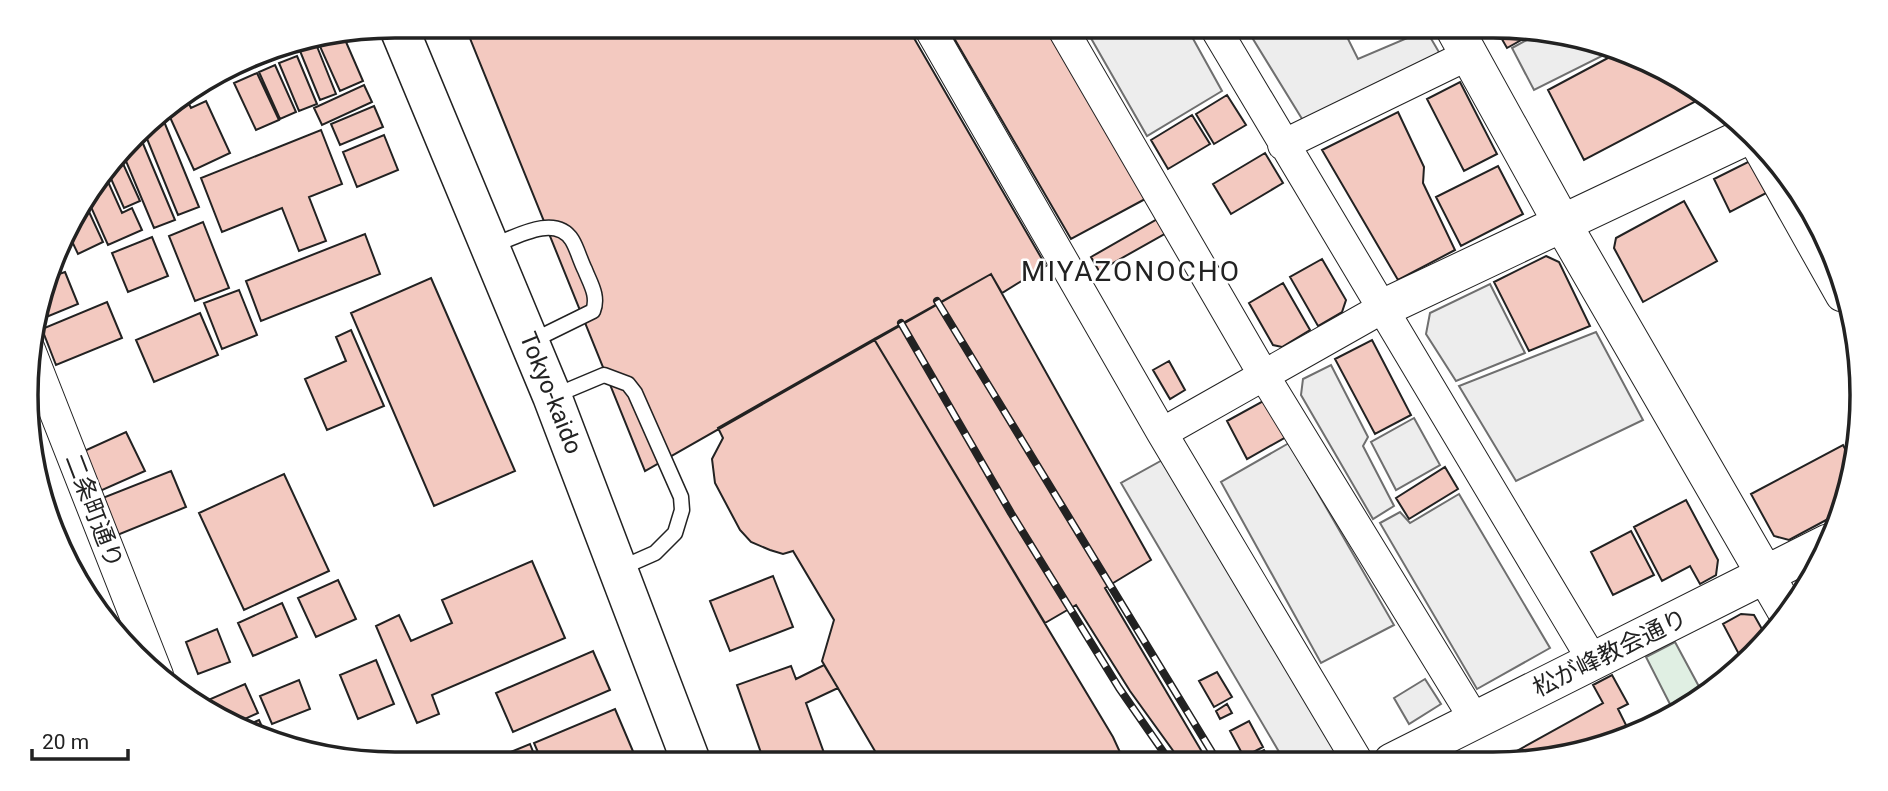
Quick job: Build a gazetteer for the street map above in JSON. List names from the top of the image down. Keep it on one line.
{"streets":{"highway":["Tokyo-kaido"],"street":["二条町通り","松が峰教会通り"]},"districts":["MIYAZONOCHO"],"scale_bar":"20 m"}
